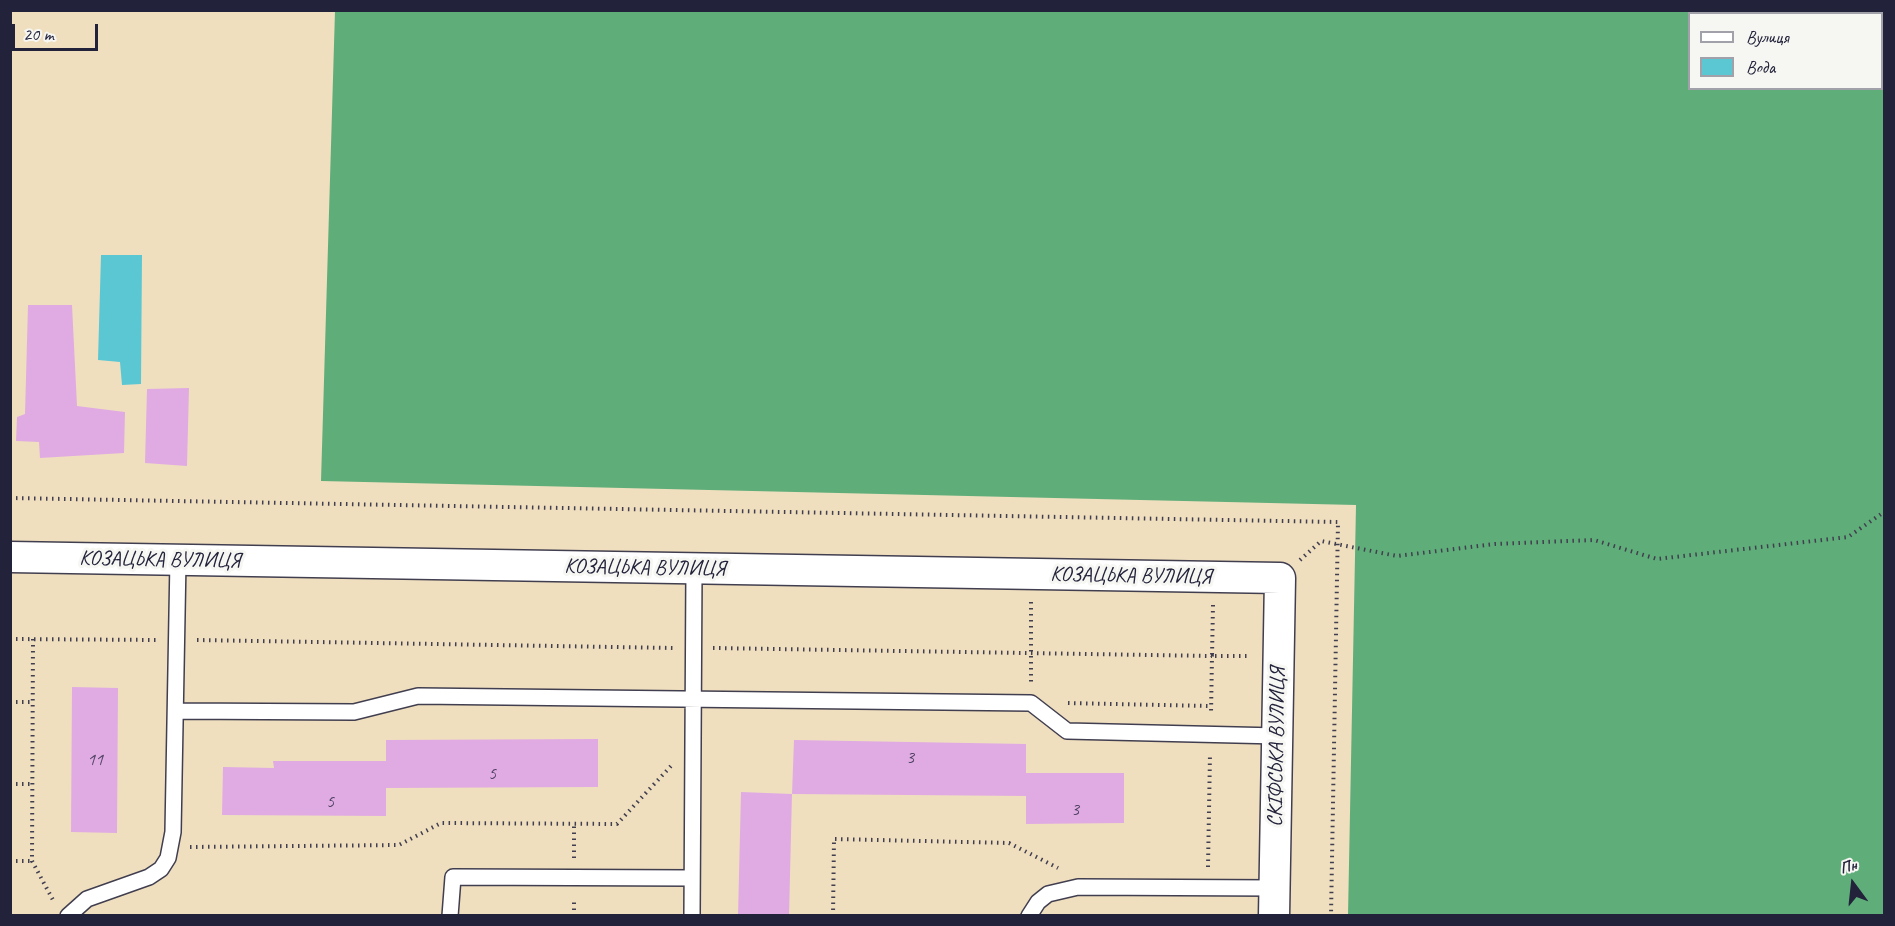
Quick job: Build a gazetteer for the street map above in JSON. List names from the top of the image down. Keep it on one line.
{"streets":{"street":["КОЗАЦЬКА ВУЛИЦЯ","СКІФСЬКА ВУЛИЦЯ"]},"crossings":[["КОЗАЦЬКА ВУЛИЦЯ","СКІФСЬКА ВУЛИЦЯ"]],"house_numbers":["3","11","5","5","3"],"legend":["Вулиця","Вода"],"scale_bar":"20 m","north":"top"}
